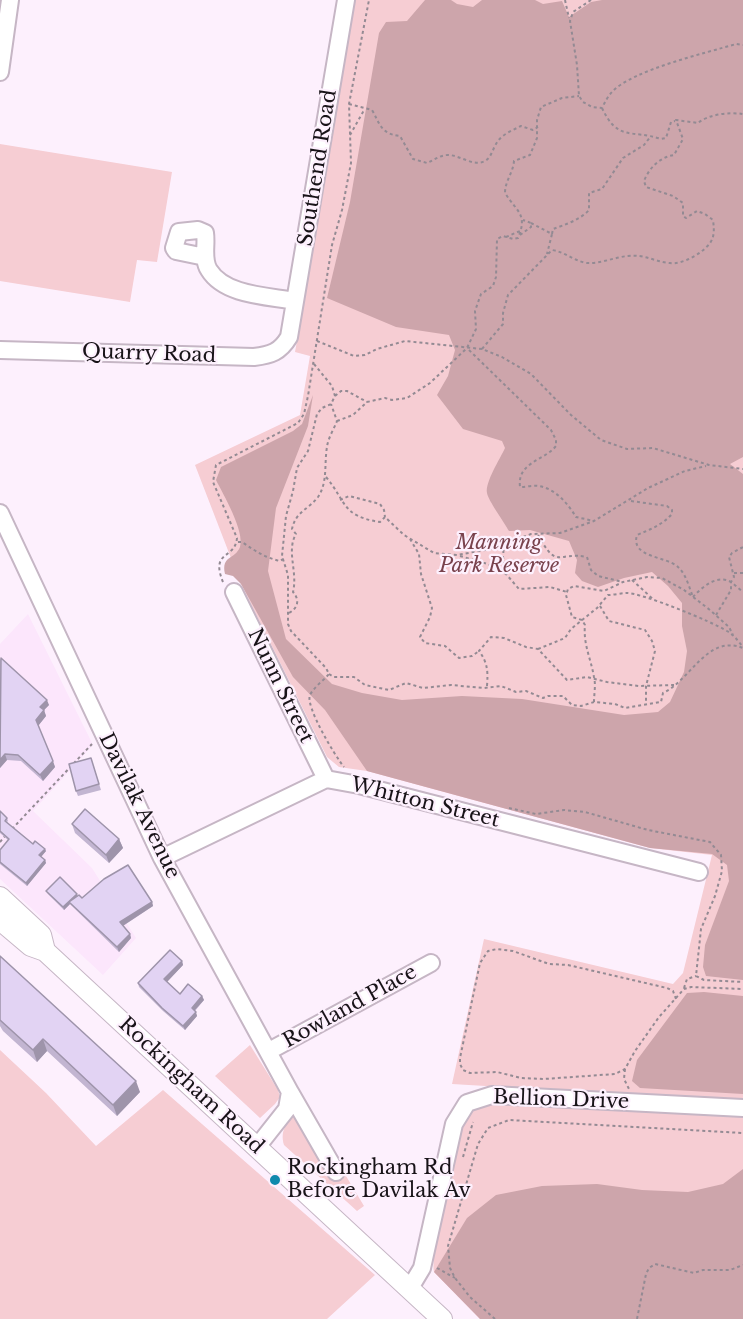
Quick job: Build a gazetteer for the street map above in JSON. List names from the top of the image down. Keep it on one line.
{"streets":{"main road":["Rockingham Road"],"street":["Southend Road","Quarry Road","Nunn Street","Whitton Street","Davilak Avenue","Rowland Place","Bellion Drive"]},"crossings":[["Southend Road","Quarry Road"],["Nunn Street","Whitton Street"],["Whitton Street","Davilak Avenue"],["Davilak Avenue","Rowland Place"],["Rockingham Road","Bellion Drive"]],"parks":["Manning Park Reserve"],"places":["Rockingham Rd Before Davilak Av"]}
